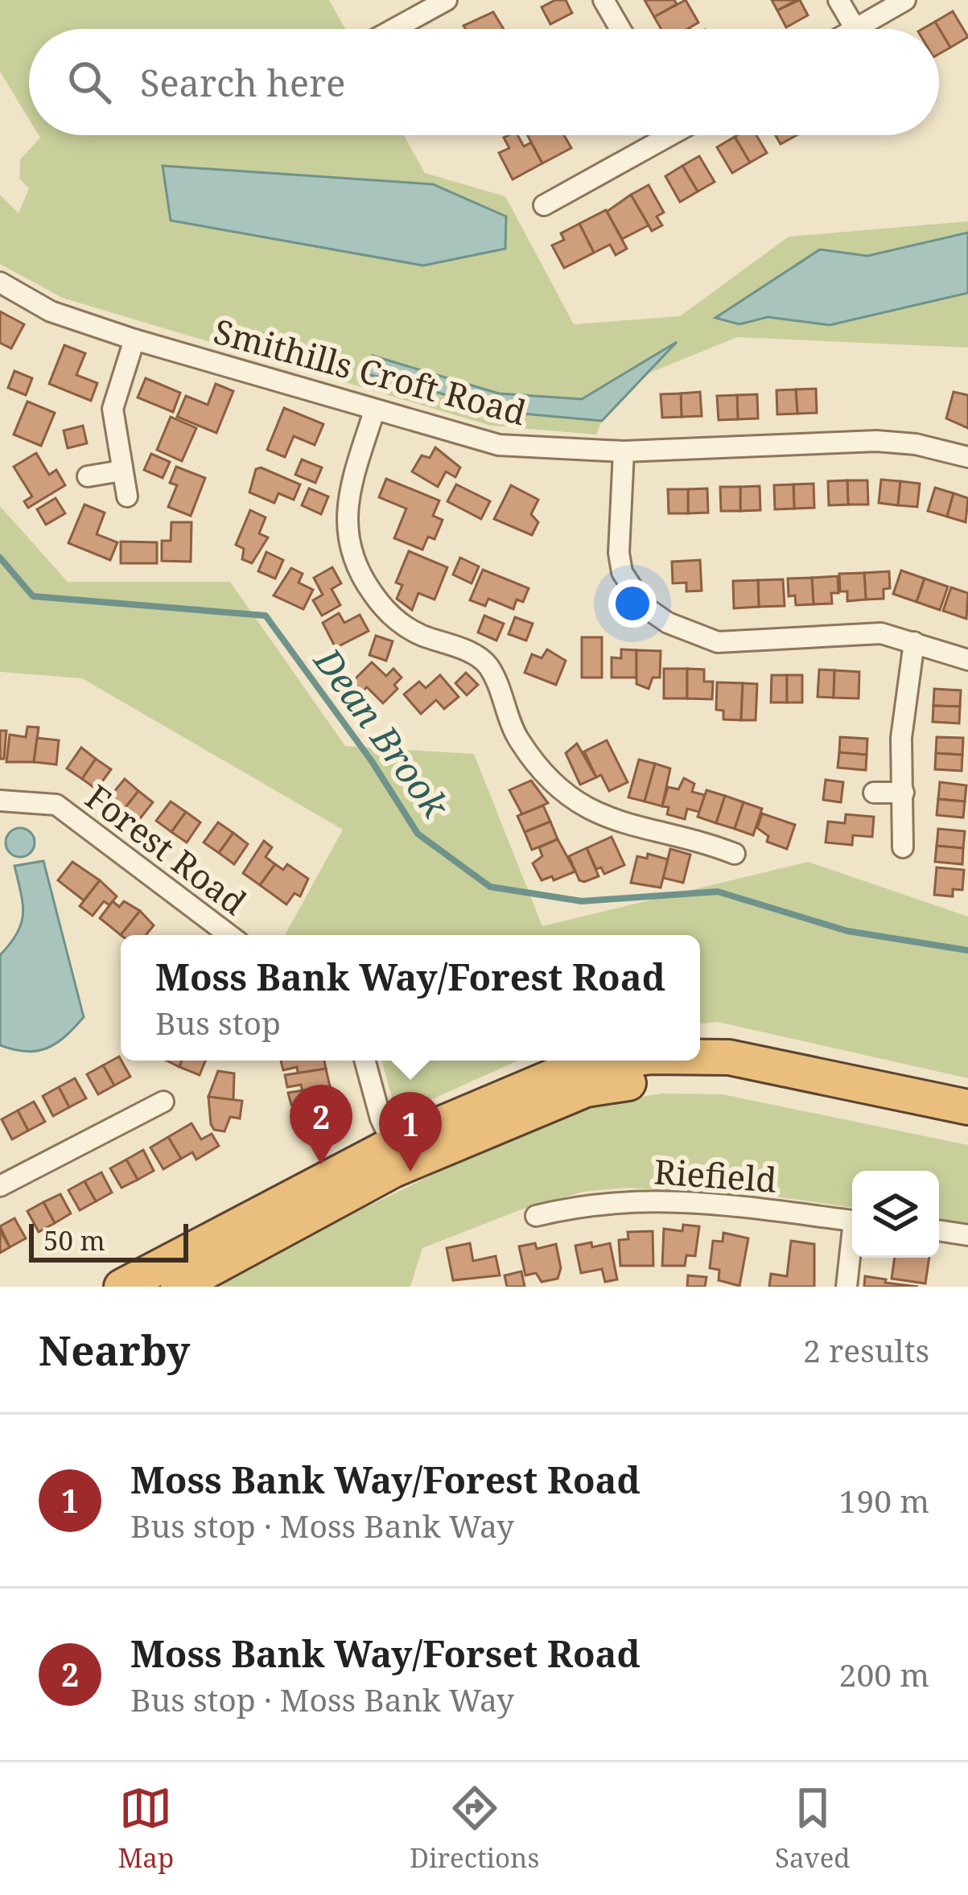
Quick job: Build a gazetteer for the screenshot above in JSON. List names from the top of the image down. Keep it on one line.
{"streets":{"street":["Smithills Croft Road","Forest Road","Riefield"]},"water":["Dean Brook"],"scale_bar":"50 m","page":{"search":"Search here","popup":["Moss Bank Way/Forest Road","Bus stop"],"pins":["2","1"],"scale":"50 m","heading":["Nearby","2 results"],"list":[{"mark":"1","name":"Moss Bank Way/Forest Road","note":"Bus stop · Moss Bank Way","value":"190 m"},{"mark":"2","name":"Moss Bank Way/Forset Road","note":"Bus stop · Moss Bank Way","value":"200 m"}],"nav":["Map","Directions","Saved"]}}
